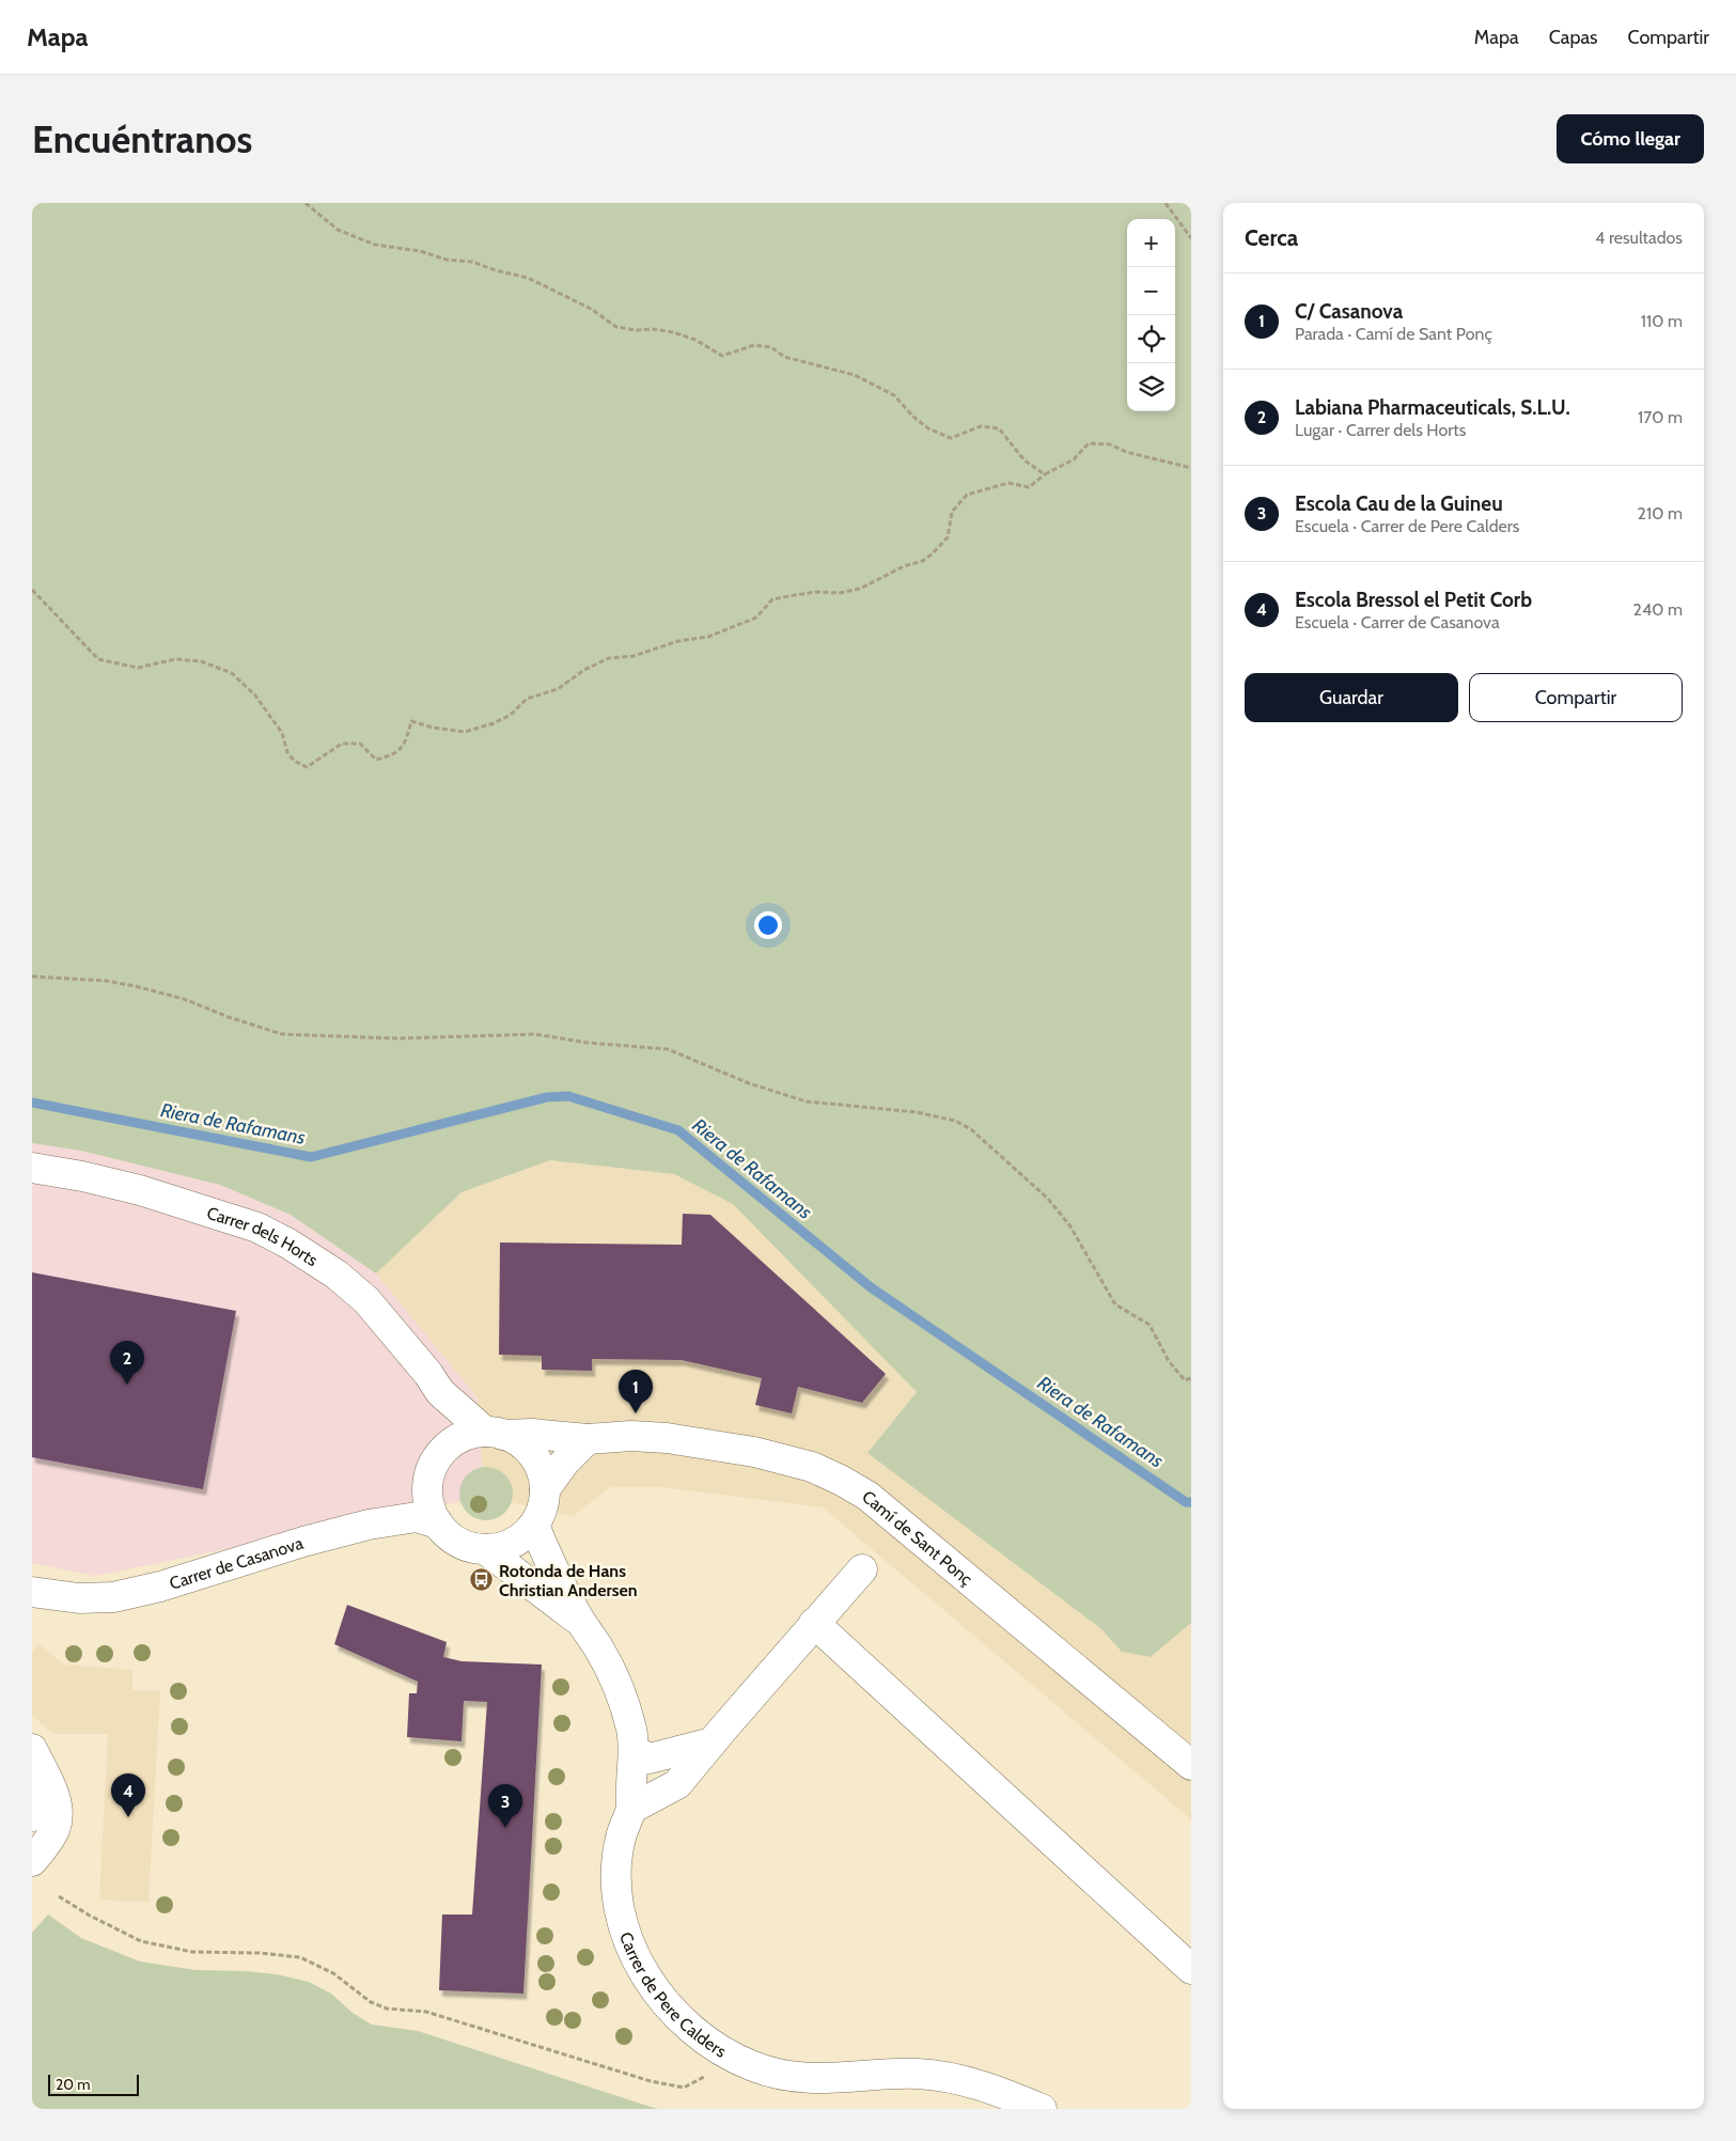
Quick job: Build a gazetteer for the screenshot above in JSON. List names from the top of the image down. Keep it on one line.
{"streets":{"street":["Carrer dels Horts","Camí de Sant Ponç","Carrer de Casanova","Carrer de Pere Calders"]},"crossings":[["Carrer dels Horts","Carrer de Casanova"],["Carrer dels Horts","Carrer de Pere Calders"],["Carrer de Casanova","Carrer de Pere Calders"]],"water":["Riera de Rafamans"],"places":{"bus stop":["Rotonda de Hans Christian Andersen"]},"scale_bar":"20 m","page":{"header":"Mapa","nav":["Mapa","Capas","Compartir"],"buttons":["Cómo llegar",["Guardar","Compartir"]],"title":"Encuéntranos","heading":["Cerca","4 resultados"],"map_buttons":["+","−"],"list":[{"mark":"1","name":"C/ Casanova","note":"Parada · Camí de Sant Ponç","value":"110 m"},{"mark":"2","name":"Labiana Pharmaceuticals, S.L.U.","note":"Lugar · Carrer dels Horts","value":"170 m"},{"mark":"3","name":"Escola Cau de la Guineu","note":"Escuela · Carrer de Pere Calders","value":"210 m"},{"mark":"4","name":"Escola Bressol el Petit Corb","note":"Escuela · Carrer de Casanova","value":"240 m"}],"pins":["2","1","4","3"],"scale":"20 m"}}
